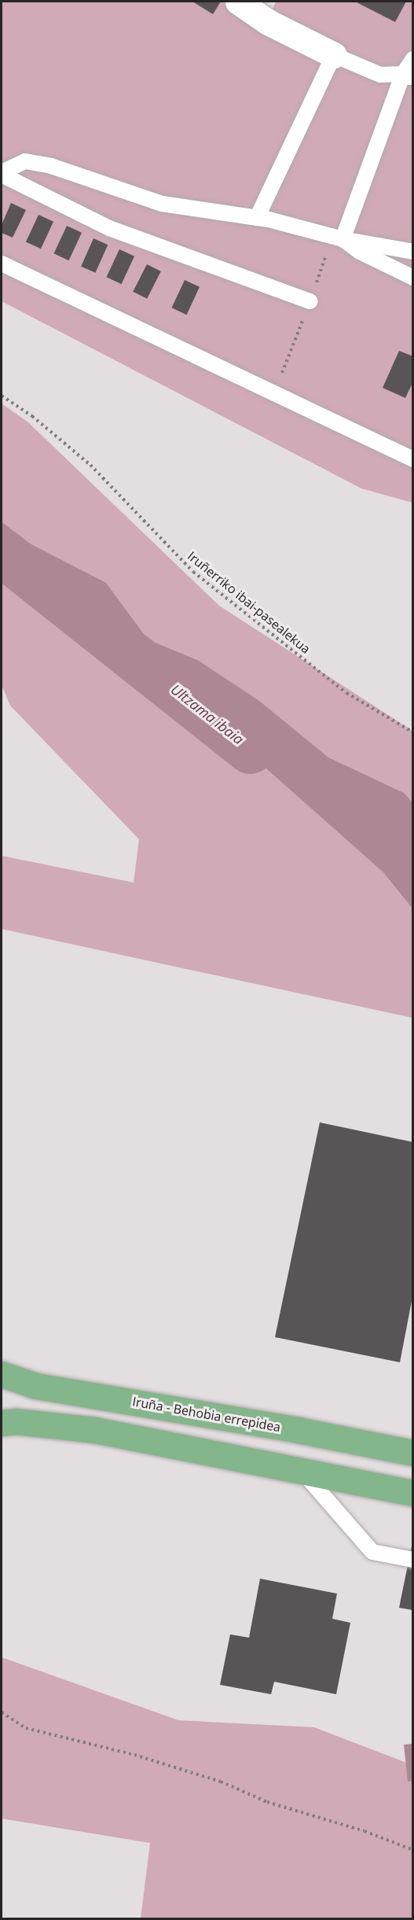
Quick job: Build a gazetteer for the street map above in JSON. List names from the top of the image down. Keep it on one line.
{"streets":{"highway":["Iruña - Behobia errepidea"],"path":["Iruñerriko ibai-pasealekua"]},"water":["Ultzama ibaia"]}
